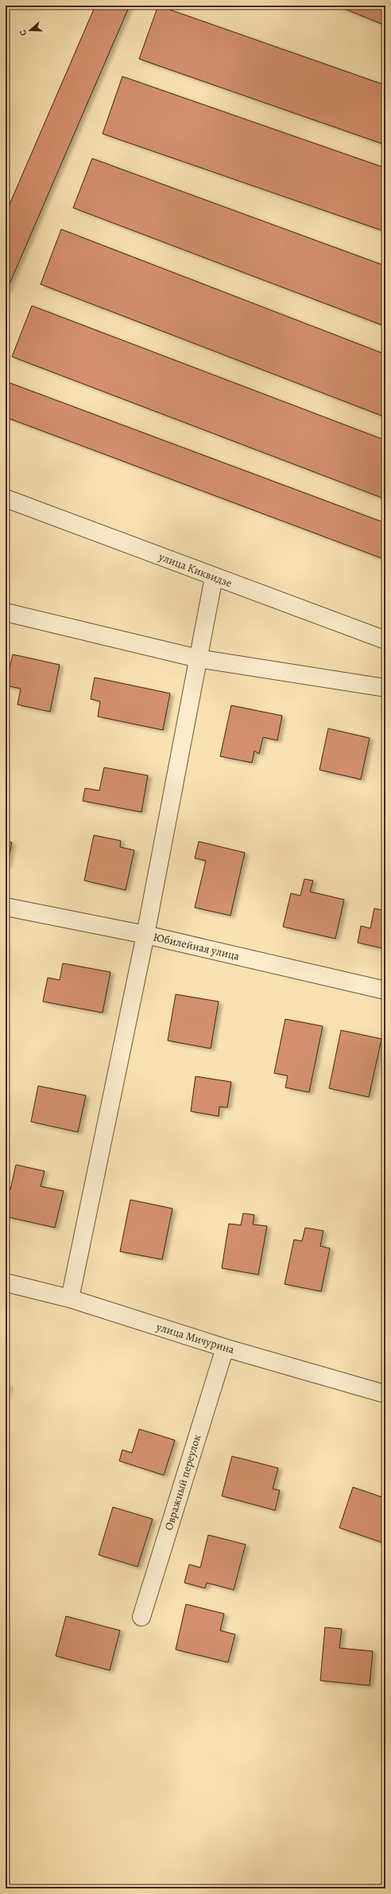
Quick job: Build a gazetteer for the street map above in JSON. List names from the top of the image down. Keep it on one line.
{"streets":{"street":["улица Киквидзе","Юбилейная улица","улица Мичурина","Овражный переулок"]},"crossings":[["улица Мичурина","Овражный переулок"]],"north":"left"}
